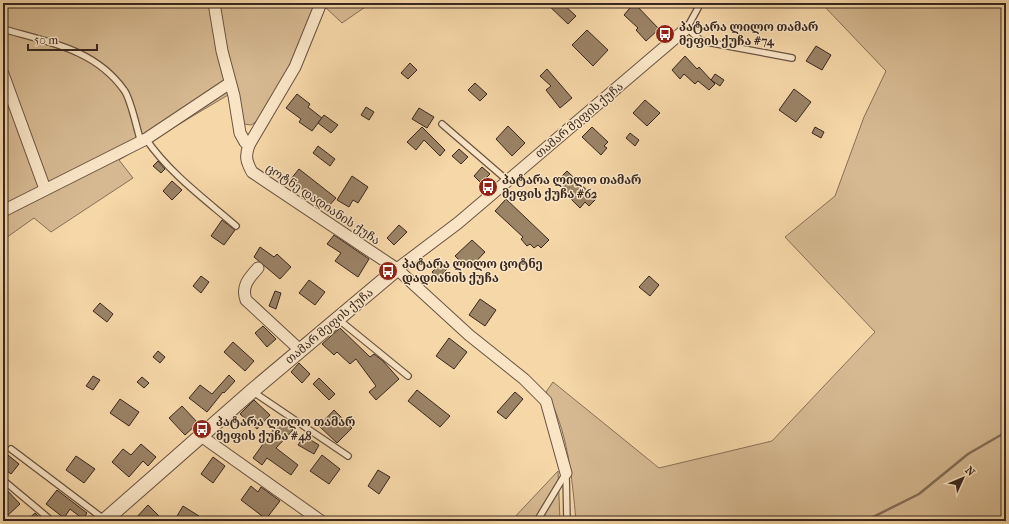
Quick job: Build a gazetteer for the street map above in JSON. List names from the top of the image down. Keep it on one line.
{"streets":{"street":["თამარ მეფის ქუჩა","ცოტნე დადიანის ქუჩა"]},"crossings":[["თამარ მეფის ქუჩა","ცოტნე დადიანის ქუჩა"]],"places":{"bus stop":["პატარა ლილო თამარ მეფის ქუჩა #74","პატარა ლილო თამარ მეფის ქუჩა #62","პატარა ლილო ცოტნე დადიანის ქუჩა","პატარა ლილო თამარ მეფის ქუჩა #48"]},"scale_bar":"50 m","north":"top right"}
